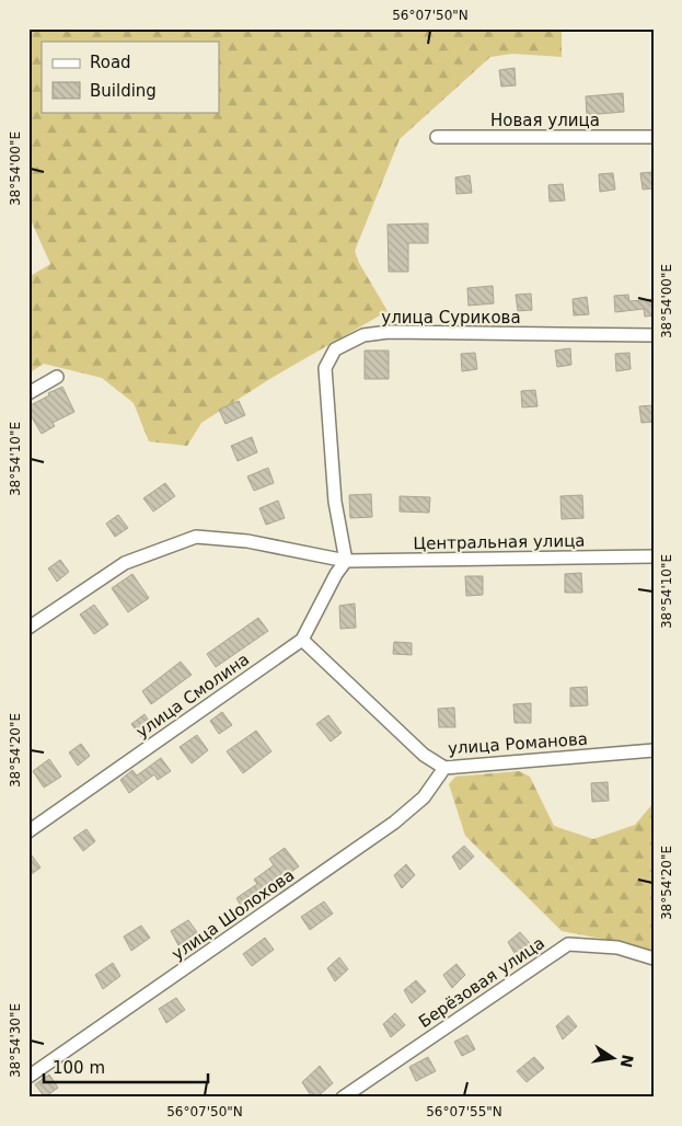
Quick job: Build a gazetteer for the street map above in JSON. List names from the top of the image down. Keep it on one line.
{"streets":{"street":["Новая улица","улица Сурикова","Центральная улица","улица Смолина","улица Романова","улица Шолохова","Берёзовая улица"]},"crossings":[["улица Сурикова","Центральная улица"],["улица Сурикова","улица Смолина"],["Центральная улица","улица Смолина"],["улица Смолина","улица Романова"],["улица Романова","улица Шолохова"]],"legend":["Road","Building"],"scale_bar":"100 m","north":"right","coordinates":["56°07'50\"N","38°54'00\"E","38°54'10\"E","38°54'20\"E","38°54'30\"E","56°07'55\"N"]}
